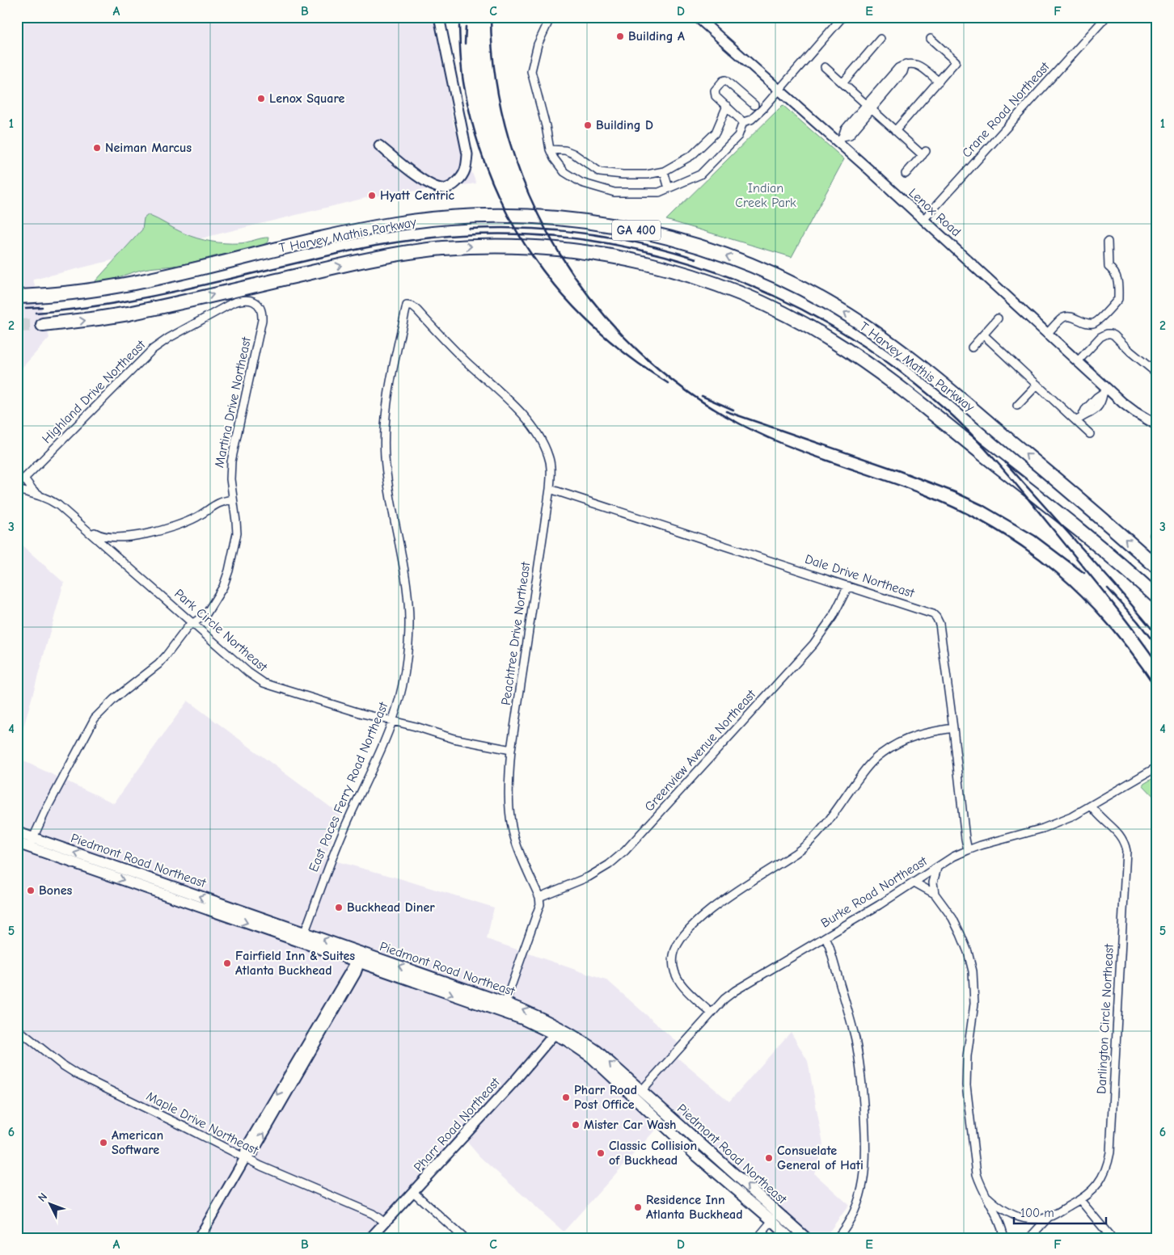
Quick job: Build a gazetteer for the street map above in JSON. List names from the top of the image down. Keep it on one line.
{"streets":{"highway":["GA 400","T Harvey Mathis Parkway"],"main road":["Piedmont Road Northeast"],"street":["Crane Road Northeast","Lenox Road","Highland Drive Northeast","Martina Drive Northeast","Dale Drive Northeast","Park Circle Northeast","Peachtree Drive Northeast","Greenview Avenue Northeast","East Paces Ferry Road Northeast","Burke Road Northeast","Darlington Circle Northeast","Maple Drive Northeast","Pharr Road Northeast"]},"crossings":[["Crane Road Northeast","Lenox Road"],["Highland Drive Northeast","Martina Drive Northeast"],["Highland Drive Northeast","Park Circle Northeast"],["Martina Drive Northeast","Park Circle Northeast"],["Martina Drive Northeast","Piedmont Road Northeast"],["Dale Drive Northeast","Peachtree Drive Northeast"],["Dale Drive Northeast","Greenview Avenue Northeast"],["Dale Drive Northeast","Burke Road Northeast"],["Park Circle Northeast","Peachtree Drive Northeast"],["Park Circle Northeast","East Paces Ferry Road Northeast"],["Peachtree Drive Northeast","Greenview Avenue Northeast"],["Peachtree Drive Northeast","East Paces Ferry Road Northeast"],["East Paces Ferry Road Northeast","Piedmont Road Northeast"],["Piedmont Road Northeast","Burke Road Northeast"],["Piedmont Road Northeast","Pharr Road Northeast"],["Burke Road Northeast","Darlington Circle Northeast"],["Maple Drive Northeast","Pharr Road Northeast"]],"parks":["Indian Creek Park"],"places":["Building A","Lenox Square","Building D","Neiman Marcus","Hyatt Centric","Bones","Buckhead Diner","Fairfield Inn & Suites Atlanta Buckhead","Pharr Road Post Office","Mister Car Wash","American Software","Classic Collision of Buckhead","Consuelate General of Hati","Residence Inn Atlanta Buckhead"],"scale_bar":"100 m","north":"top left","grid":{"columns":["A","B","C","D","E","F"],"rows":["1","2","3","4","5","6"]}}
